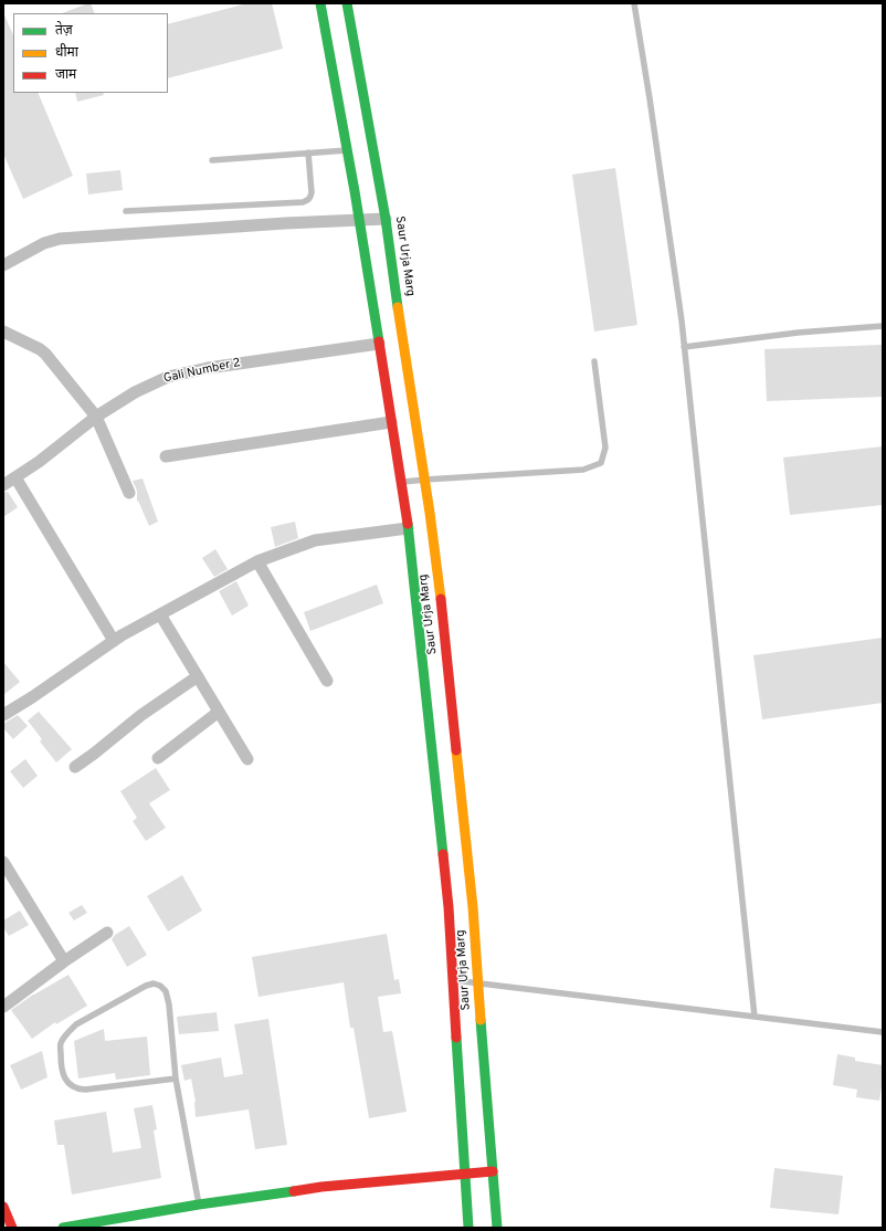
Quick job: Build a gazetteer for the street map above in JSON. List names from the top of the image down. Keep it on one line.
{"streets":{"street":["Saur Urja Marg","Gali Number 2"]},"crossings":[["Saur Urja Marg","Gali Number 2"]],"legend":["तेज़","धीमा","जाम"]}
